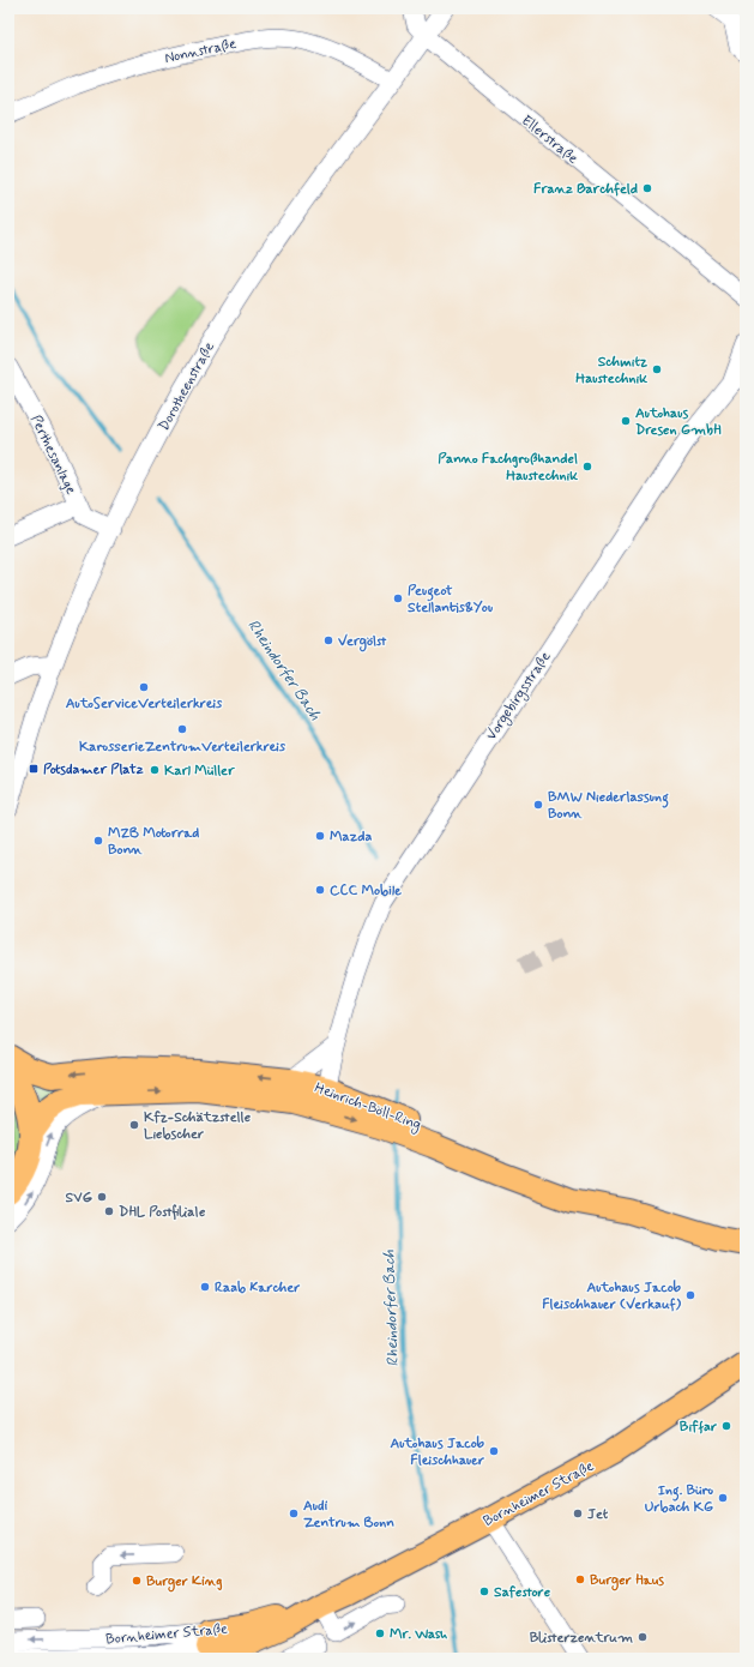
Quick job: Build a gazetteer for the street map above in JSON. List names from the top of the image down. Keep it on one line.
{"streets":{"main road":["Heinrich-Böll-Ring","Bornheimer Straße"],"street":["Nonnstraße","Ellerstraße","Dorotheenstraße","Perthesanlage","Vorgebirgsstraße"]},"crossings":[["Nonnstraße","Dorotheenstraße"],["Ellerstraße","Dorotheenstraße"],["Dorotheenstraße","Perthesanlage"],["Vorgebirgsstraße","Heinrich-Böll-Ring"]],"water":["Rheindorfer Bach"],"places":{"other":["Franz Barchfeld","Schmitz Haustechnik","Autohaus Dresen GmbH","Panno Fachgroßhandel Haustechnik","Peugeot Stellantis&You","Vergölst","AutoServiceVerteilerkreis","KarosserieZentrumVerteilerkreis","Karl Müller","BMW Niederlassung Bonn","Mazda","MZB Motorrad Bonn","CCC Mobile","Kfz-Schätzstelle Liebscher","SVG","DHL Postfiliale","Raab Karcher","Autohaus Jacob Fleischhauer (Verkauf)","Biffar","Autohaus Jacob Fleischhauer","Ing. Büro Urbach KG","Audi Zentrum Bonn","Jet","Burger Haus","Burger King","Safestore","Mr. Wash","Blisterzentrum"],"transit":["Potsdamer Platz"]}}
